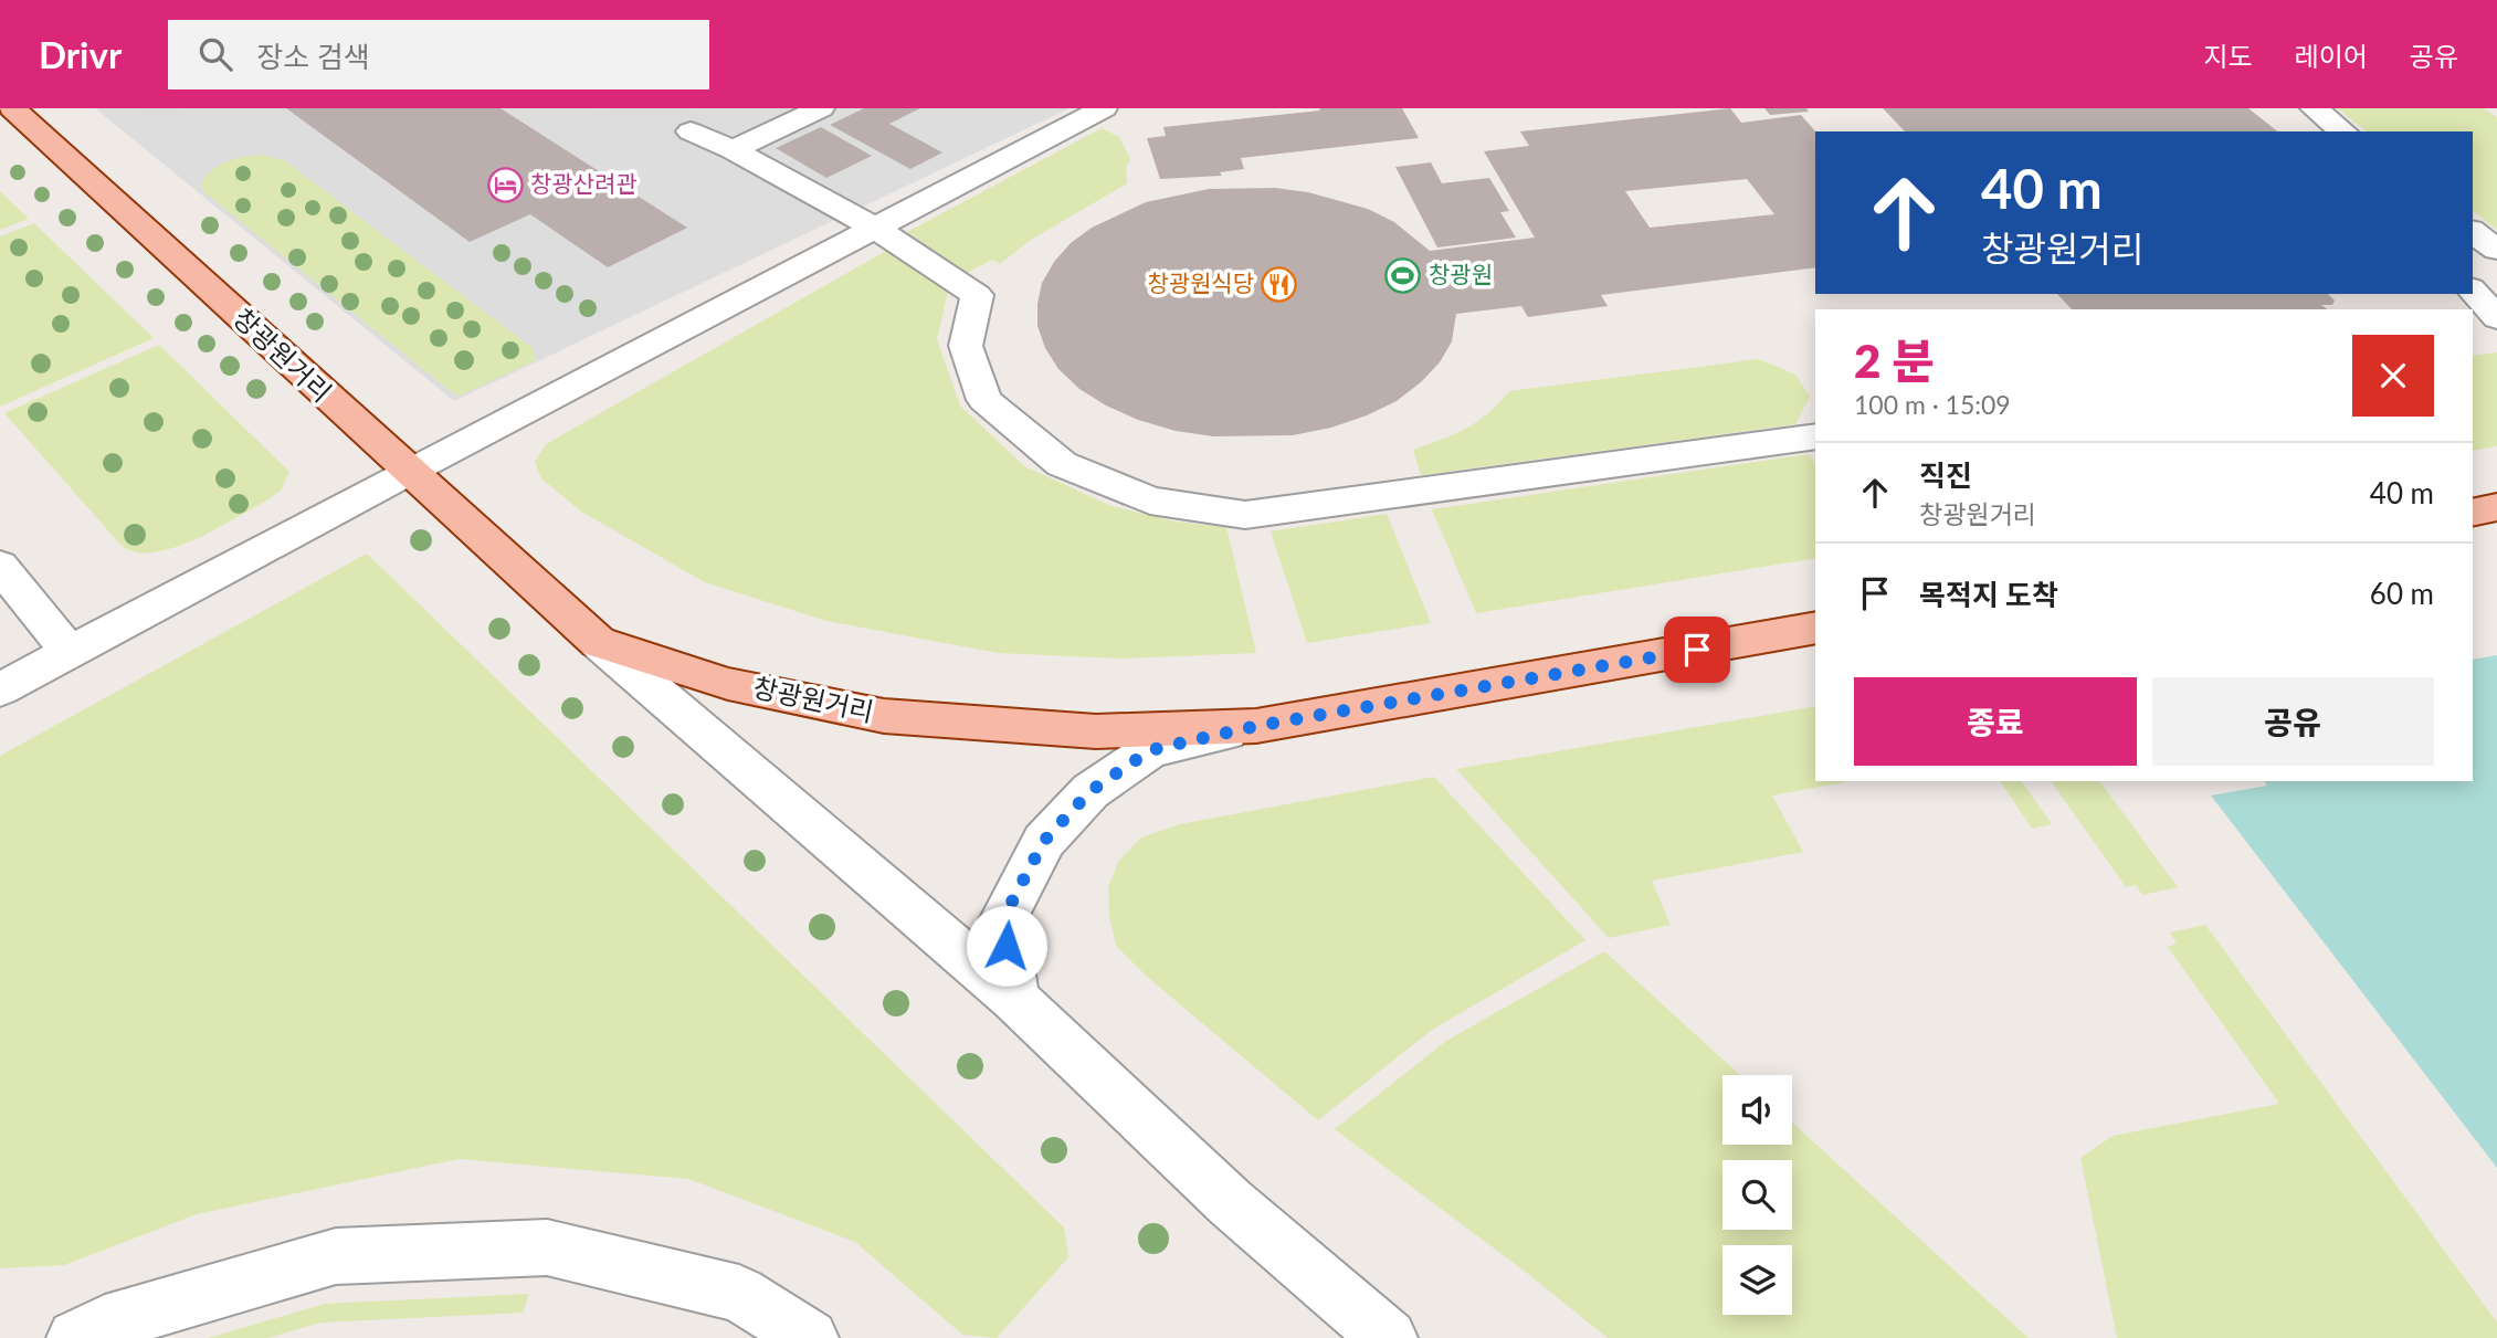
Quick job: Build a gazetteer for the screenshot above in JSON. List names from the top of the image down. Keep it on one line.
{"streets":{"main road":["창광원거리"]},"places":{"hotel":["창광산려관"],"sports":["창광원"],"restaurant":["창광원식당"]},"page":{"header":"Drivr","search":"장소 검색","nav":["지도","레이어","공유"],"turn":["40 m","창광원거리"],"heading":["2 분","100 m · 15:09"],"list":[{"name":"직진","note":"창광원거리","value":"40 m"},{"name":"목적지 도착","value":"60 m"}],"buttons":["종료","공유"]}}
